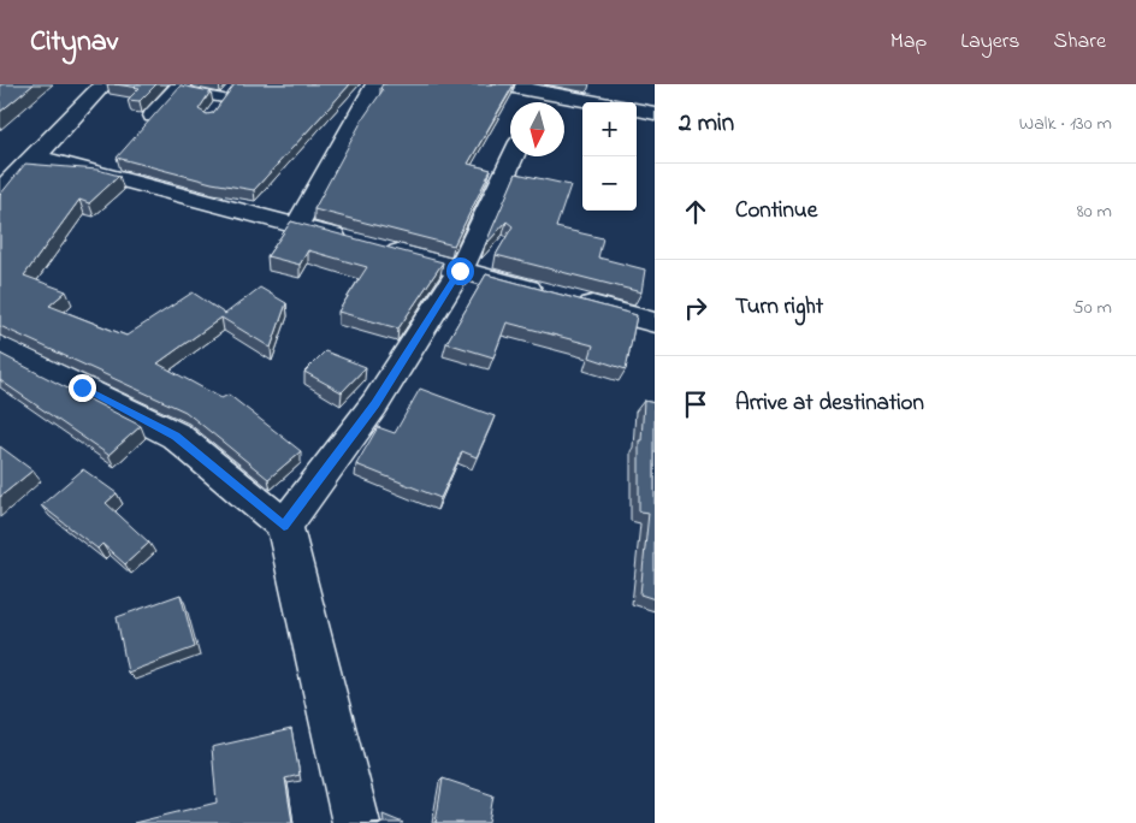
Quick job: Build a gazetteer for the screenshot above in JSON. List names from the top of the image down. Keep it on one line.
{"north":"bottom","page":{"header":"Citynav","nav":["Map","Layers","Share"],"heading":["2 min","Walk · 130 m"],"map_buttons":["+","−"],"list":[["Continue","80 m"],["Turn right","50 m"],"Arrive at destination"]}}
